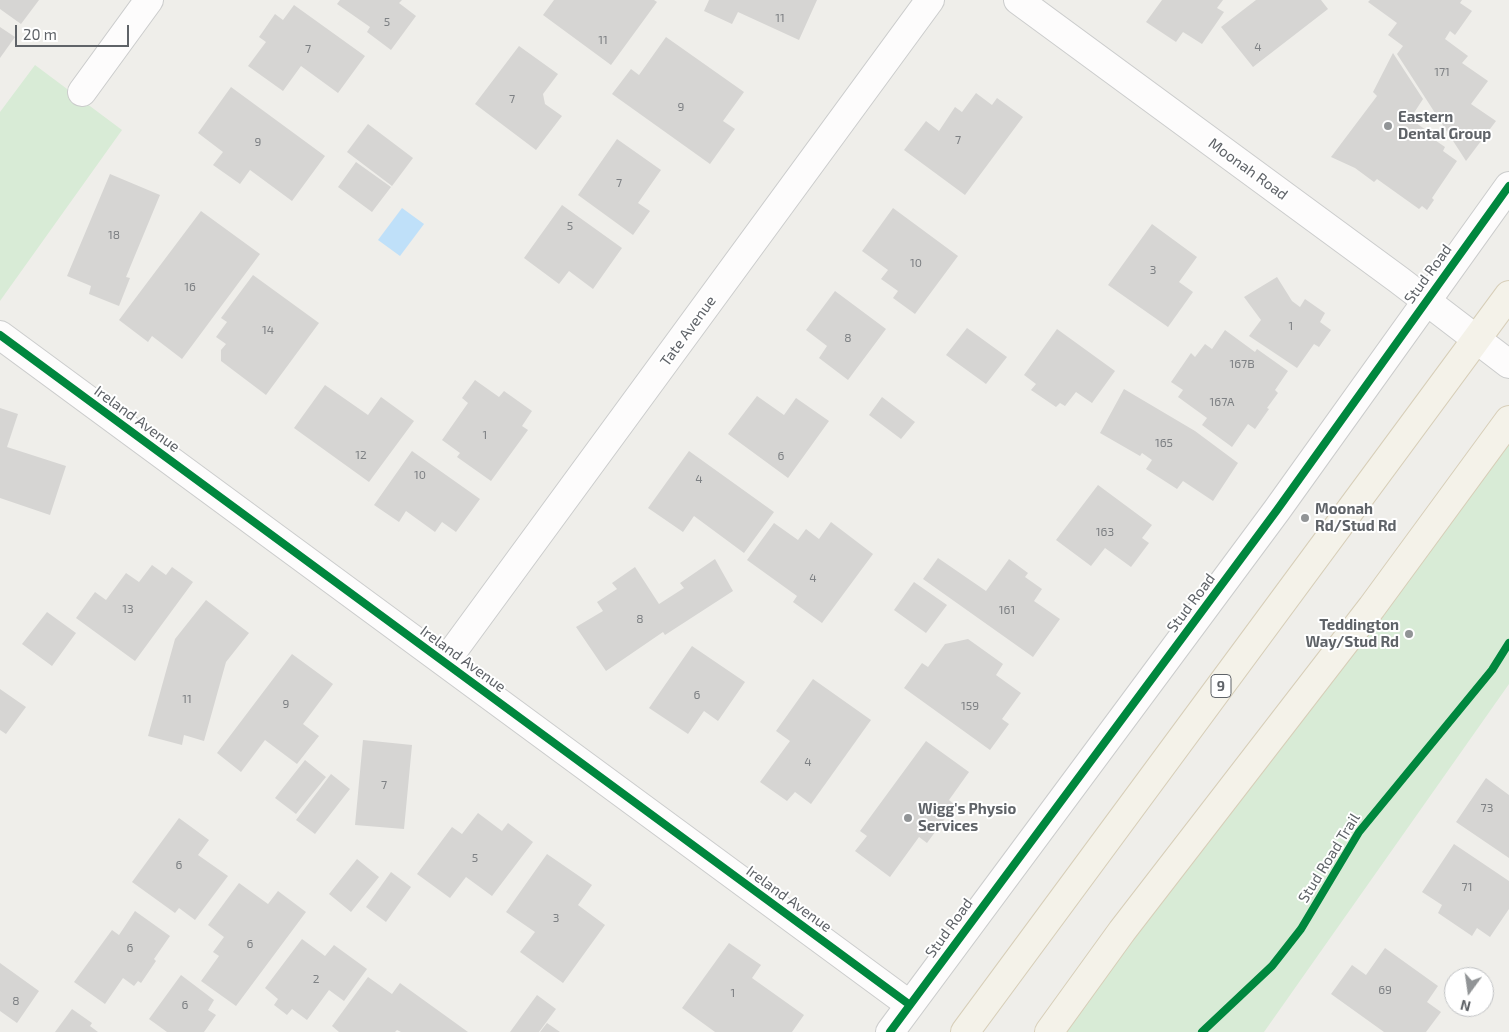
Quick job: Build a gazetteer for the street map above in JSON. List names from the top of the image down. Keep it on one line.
{"streets":{"main road":["9"],"street":["Moonah Road","Stud Road","Tate Avenue","Ireland Avenue"],"cycle path":["Stud Road Trail"]},"crossings":[["Moonah Road","Stud Road"],["Moonah Road","9"],["Stud Road","Ireland Avenue"],["Tate Avenue","Ireland Avenue"]],"places":["Eastern Dental Group","Moonah Rd/Stud Rd","Teddington Way/Stud Rd","Wigg's Physio Services"],"house_numbers":["11","5","11","4","7","171","7","9","7","9","7","5","18","10","3","16","1","14","8","167B","167A","1","165","12","6","10","4","163","4","13","161","8","6","11","9","159","4","7","73","5","6","71","3","6","6","2","69","1","8","6"],"scale_bar":"20 m","north":"bottom"}
